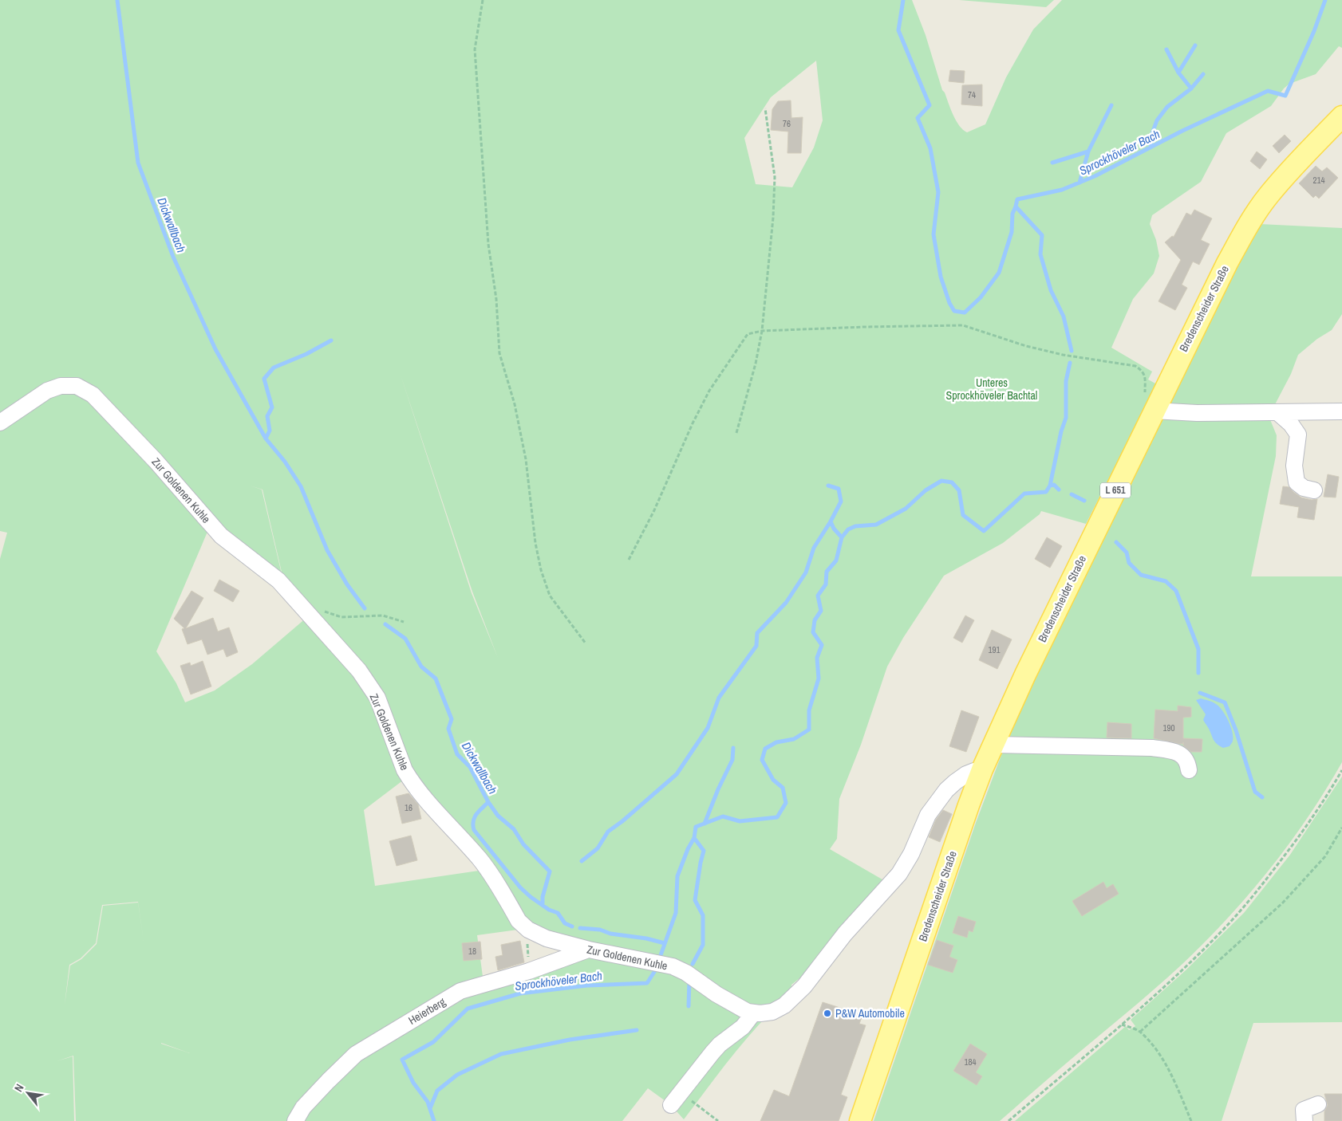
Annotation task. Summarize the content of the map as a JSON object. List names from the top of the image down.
{
  "streets": {
    "main road": ["Bredenscheider Straße", "L 651"],
    "street": ["Zur Goldenen Kuhle", "Heierberg"]
  },
  "crossings": [
    ["Zur Goldenen Kuhle", "Heierberg"]
  ],
  "water": ["Sprockhöveler Bach", "Dickwallbach"],
  "parks": ["Unteres Sprockhöveler Bachtal"],
  "places": ["P&W Automobile"],
  "house_numbers": [
    "74",
    "76",
    "214",
    "191",
    "190",
    "16",
    "18",
    "184"
  ],
  "north": "top left"
}
